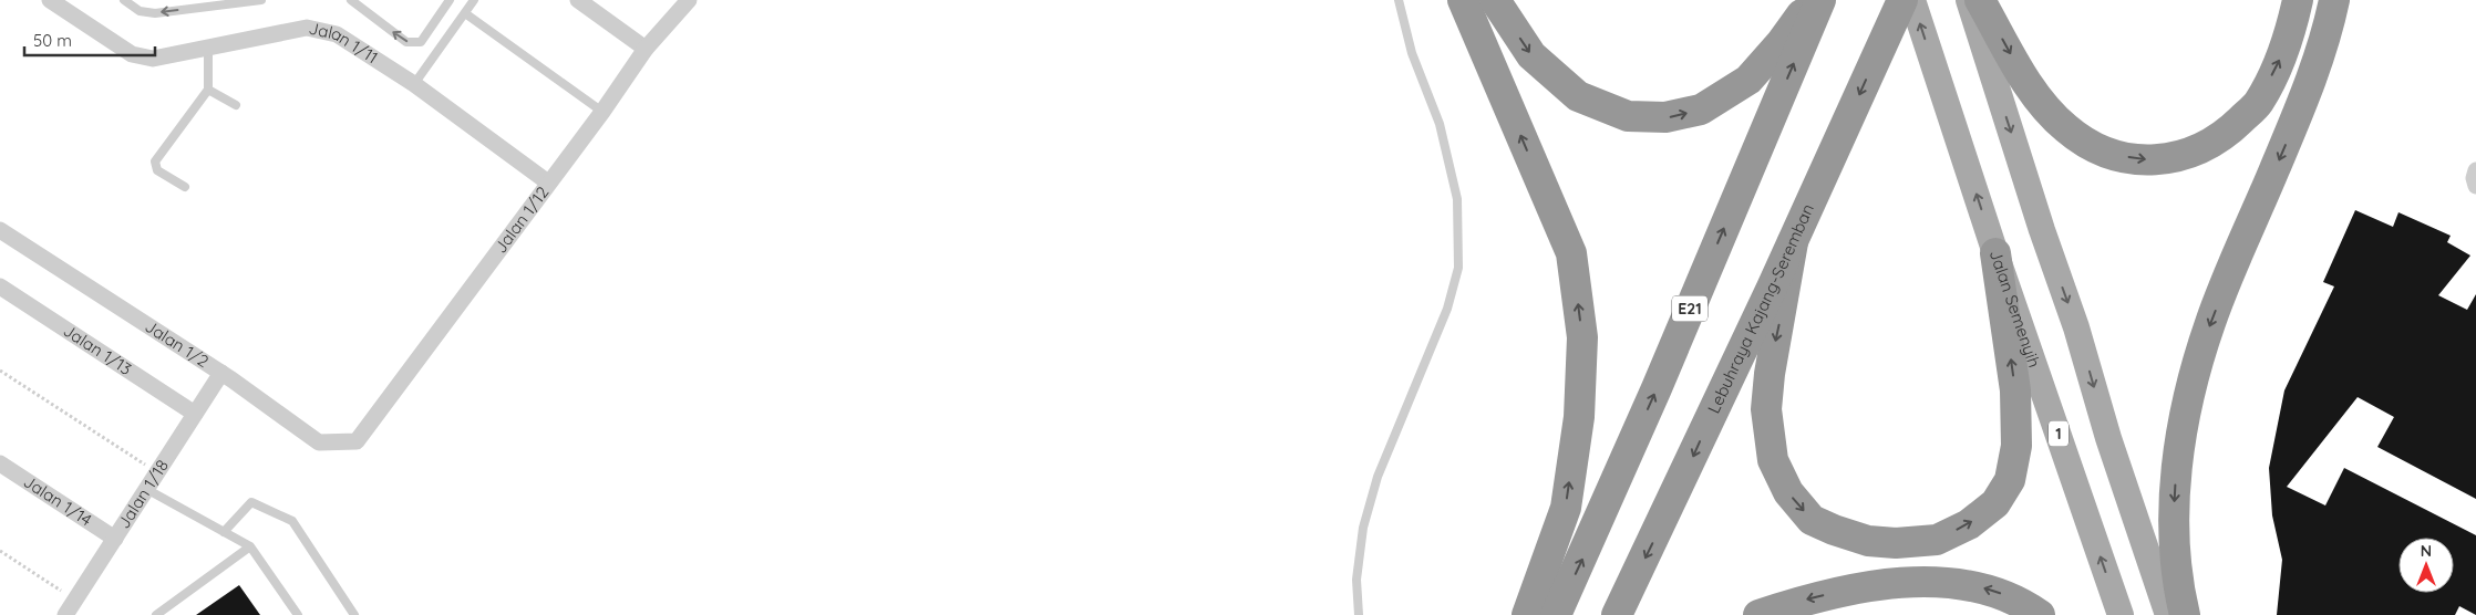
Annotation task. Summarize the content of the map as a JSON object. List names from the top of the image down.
{
  "streets": {
    "highway": ["E21", "Lebuhraya Kajang-Seremban"],
    "main road": ["Jalan Semenyih", "1"],
    "street": [
      "Jalan 1/11",
      "Jalan 1/12",
      "Jalan 1/2",
      "Jalan 1/13",
      "Jalan 1/18",
      "Jalan 1/14"
    ]
  },
  "crossings": [
    ["Jalan 1/11", "Jalan 1/12"],
    ["Jalan 1/12", "Jalan 1/2"],
    ["Jalan 1/2", "Jalan 1/18"],
    ["Jalan 1/13", "Jalan 1/18"],
    ["Jalan 1/18", "Jalan 1/14"]
  ],
  "scale_bar": "50 m",
  "north": "top"
}
